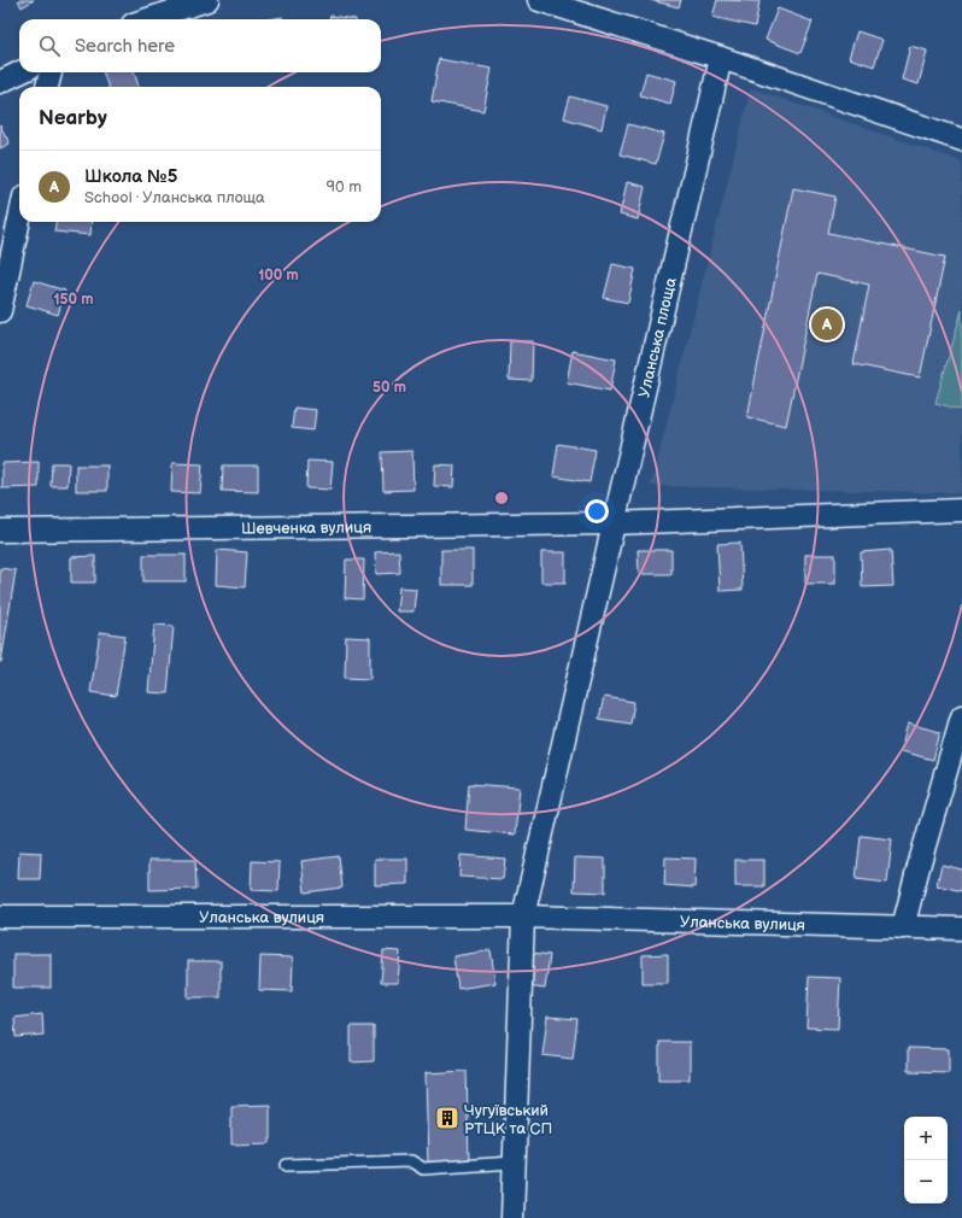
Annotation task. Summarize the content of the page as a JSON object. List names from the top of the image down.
{
  "streets": {
    "street": ["Уланська площа", "Шевченка вулиця", "Уланська вулиця"]
  },
  "crossings": [
    ["Уланська площа", "Шевченка вулиця"]
  ],
  "places": {
    "building": ["Чугуївський РТЦК та СП"]
  },
  "page": {
    "search": "Search here",
    "heading": "Nearby",
    "list": [
      {
        "mark": "A",
        "name": "Школа №5",
        "note": "School · Уланська площа",
        "value": "90 m"
      }
    ],
    "pins": "A",
    "map_buttons": ["+", "−"]
  },
  "rings": ["100 m", "150 m", "50 m"]
}
